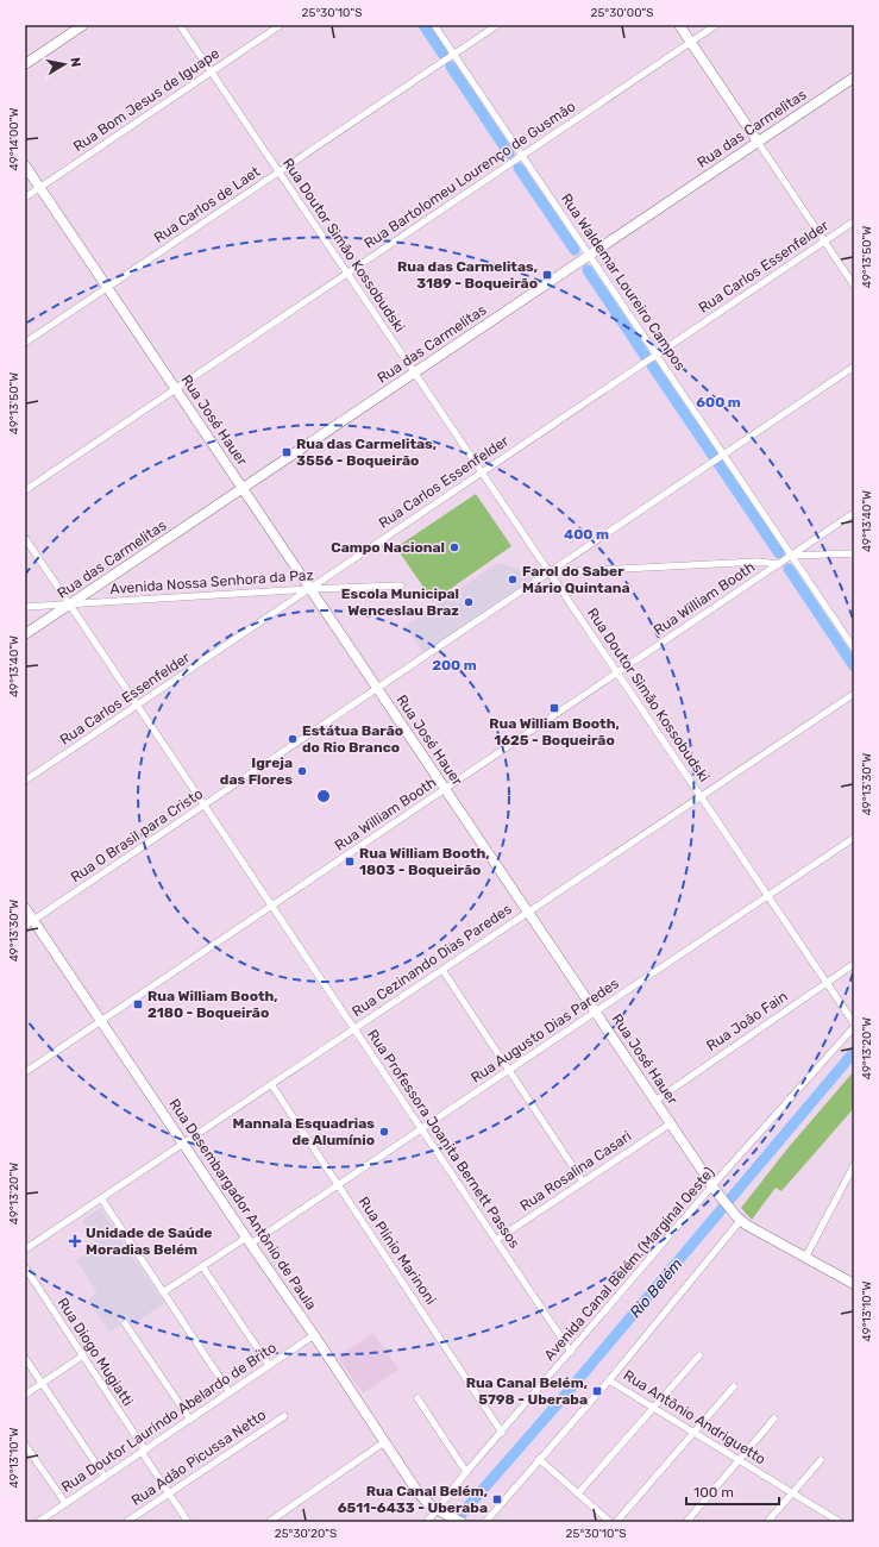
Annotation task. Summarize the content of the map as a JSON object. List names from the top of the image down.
{
  "streets": {
    "main road": ["Rua das Carmelitas", "Rua José Hauer", "Rua Desembargador Antônio de Paula"],
    "street": [
      "Rua Bom Jesus de Iguape",
      "Rua Bartolomeu Lourenço de Gusmão",
      "Rua Carlos de Laet",
      "Rua Doutor Simão Kossobudski",
      "Rua Carlos Essenfelder",
      "Rua Waldemar Loureiro Campos",
      "Avenida Nossa Senhora da Paz",
      "Rua William Booth",
      "Rua O Brasil para Cristo",
      "Rua Cezinando Dias Paredes",
      "Rua João Fain",
      "Rua Augusto Dias Paredes",
      "Rua Professora Joanita Bernett Passos",
      "Rua Rosalina Casari",
      "Rua Plínio Marinoni",
      "Avenida Canal Belém (Marginal Oeste)",
      "Rua Diogo Mugiatti",
      "Rua Doutor Laurindo Abelardo de Brito",
      "Rua Antônio Andriguetto",
      "Rua Adão Picussa Netto"
    ]
  },
  "crossings": [
    ["Rua Bom Jesus de Iguape", "Rua Doutor Simão Kossobudski"],
    ["Rua Bom Jesus de Iguape", "Rua José Hauer"],
    ["Rua das Carmelitas", "Rua Doutor Simão Kossobudski"],
    ["Rua das Carmelitas", "Rua Waldemar Loureiro Campos"],
    ["Rua das Carmelitas", "Rua José Hauer"],
    ["Rua das Carmelitas", "Avenida Nossa Senhora da Paz"],
    ["Rua das Carmelitas", "Rua Professora Joanita Bernett Passos"],
    ["Rua Bartolomeu Lourenço de Gusmão", "Rua Doutor Simão Kossobudski"],
    ["Rua Bartolomeu Lourenço de Gusmão", "Rua Waldemar Loureiro Campos"],
    ["Rua Bartolomeu Lourenço de Gusmão", "Rua José Hauer"],
    ["Rua Carlos de Laet", "Rua Doutor Simão Kossobudski"],
    ["Rua Carlos de Laet", "Rua Waldemar Loureiro Campos"],
    ["Rua Carlos de Laet", "Rua José Hauer"],
    ["Rua Doutor Simão Kossobudski", "Rua Carlos Essenfelder"],
    ["Rua Doutor Simão Kossobudski", "Rua William Booth"],
    ["Rua Doutor Simão Kossobudski", "Rua O Brasil para Cristo"],
    ["Rua Doutor Simão Kossobudski", "Rua Cezinando Dias Paredes"],
    ["Rua Doutor Simão Kossobudski", "Rua João Fain"],
    ["Rua Doutor Simão Kossobudski", "Rua Augusto Dias Paredes"],
    ["Rua Doutor Simão Kossobudski", "Avenida Canal Belém (Marginal Oeste)"],
    ["Rua Carlos Essenfelder", "Rua Waldemar Loureiro Campos"],
    ["Rua Carlos Essenfelder", "Rua José Hauer"],
    ["Rua Carlos Essenfelder", "Avenida Nossa Senhora da Paz"],
    ["Rua Carlos Essenfelder", "Rua Professora Joanita Bernett Passos"],
    ["Rua Waldemar Loureiro Campos", "Rua William Booth"],
    ["Rua Waldemar Loureiro Campos", "Rua O Brasil para Cristo"],
    ["Rua José Hauer", "Avenida Nossa Senhora da Paz"],
    ["Rua José Hauer", "Rua William Booth"],
    ["Rua José Hauer", "Rua O Brasil para Cristo"],
    ["Rua José Hauer", "Rua Cezinando Dias Paredes"],
    ["Rua José Hauer", "Rua João Fain"],
    ["Rua José Hauer", "Rua Augusto Dias Paredes"],
    ["Rua José Hauer", "Rua Rosalina Casari"],
    ["Rua José Hauer", "Avenida Canal Belém (Marginal Oeste)"],
    ["Avenida Nossa Senhora da Paz", "Rua Professora Joanita Bernett Passos"],
    ["Rua William Booth", "Rua Professora Joanita Bernett Passos"],
    ["Rua William Booth", "Rua Desembargador Antônio de Paula"],
    ["Rua O Brasil para Cristo", "Rua Professora Joanita Bernett Passos"],
    ["Rua O Brasil para Cristo", "Rua Desembargador Antônio de Paula"],
    ["Rua Cezinando Dias Paredes", "Rua Professora Joanita Bernett Passos"],
    ["Rua Cezinando Dias Paredes", "Rua Desembargador Antônio de Paula"],
    ["Rua Cezinando Dias Paredes", "Rua Plínio Marinoni"],
    ["Rua Augusto Dias Paredes", "Rua Professora Joanita Bernett Passos"],
    ["Rua Augusto Dias Paredes", "Rua Desembargador Antônio de Paula"],
    ["Rua Augusto Dias Paredes", "Rua Plínio Marinoni"],
    ["Rua Professora Joanita Bernett Passos", "Rua Rosalina Casari"],
    ["Rua Professora Joanita Bernett Passos", "Avenida Canal Belém (Marginal Oeste)"],
    ["Rua Desembargador Antônio de Paula", "Avenida Canal Belém (Marginal Oeste)"],
    ["Rua Desembargador Antônio de Paula", "Rua Doutor Laurindo Abelardo de Brito"],
    ["Rua Plínio Marinoni", "Avenida Canal Belém (Marginal Oeste)"],
    ["Rua Diogo Mugiatti", "Rua Doutor Laurindo Abelardo de Brito"],
    ["Rua Diogo Mugiatti", "Rua Adão Picussa Netto"]
  ],
  "water": ["Rio Belém"],
  "places": {
    "transit": [
      "Rua das Carmelitas, 3189 - Boqueirão",
      "Rua das Carmelitas, 3556 - Boqueirão",
      "Rua William Booth, 1625 - Boqueirão",
      "Rua William Booth, 1803 - Boqueirão",
      "Rua William Booth, 2180 - Boqueirão",
      "Rua Canal Belém, 5798 - Uberaba",
      "Rua Canal Belém, 6511-6433 - Uberaba"
    ],
    "other": [
      "Campo Nacional",
      "Farol do Saber Mário Quintana",
      "Escola Municipal Wenceslau Braz",
      "Estátua Barão do Rio Branco",
      "Igreja das Flores",
      "Mannala Esquadrias de Alumínio"
    ],
    "health": ["Unidade de Saúde Moradias Belém"]
  },
  "scale_bar": "100 m",
  "north": "right",
  "coordinates": [
    "25°30'10\"S",
    "25°30'00\"S",
    "49°14'00\"W",
    "49°13'50\"W",
    "49°13'40\"W",
    "49°13'30\"W",
    "49°13'20\"W",
    "49°13'10\"W",
    "25°30'20\"S"
  ],
  "rings": ["600 m", "400 m", "200 m"]
}
